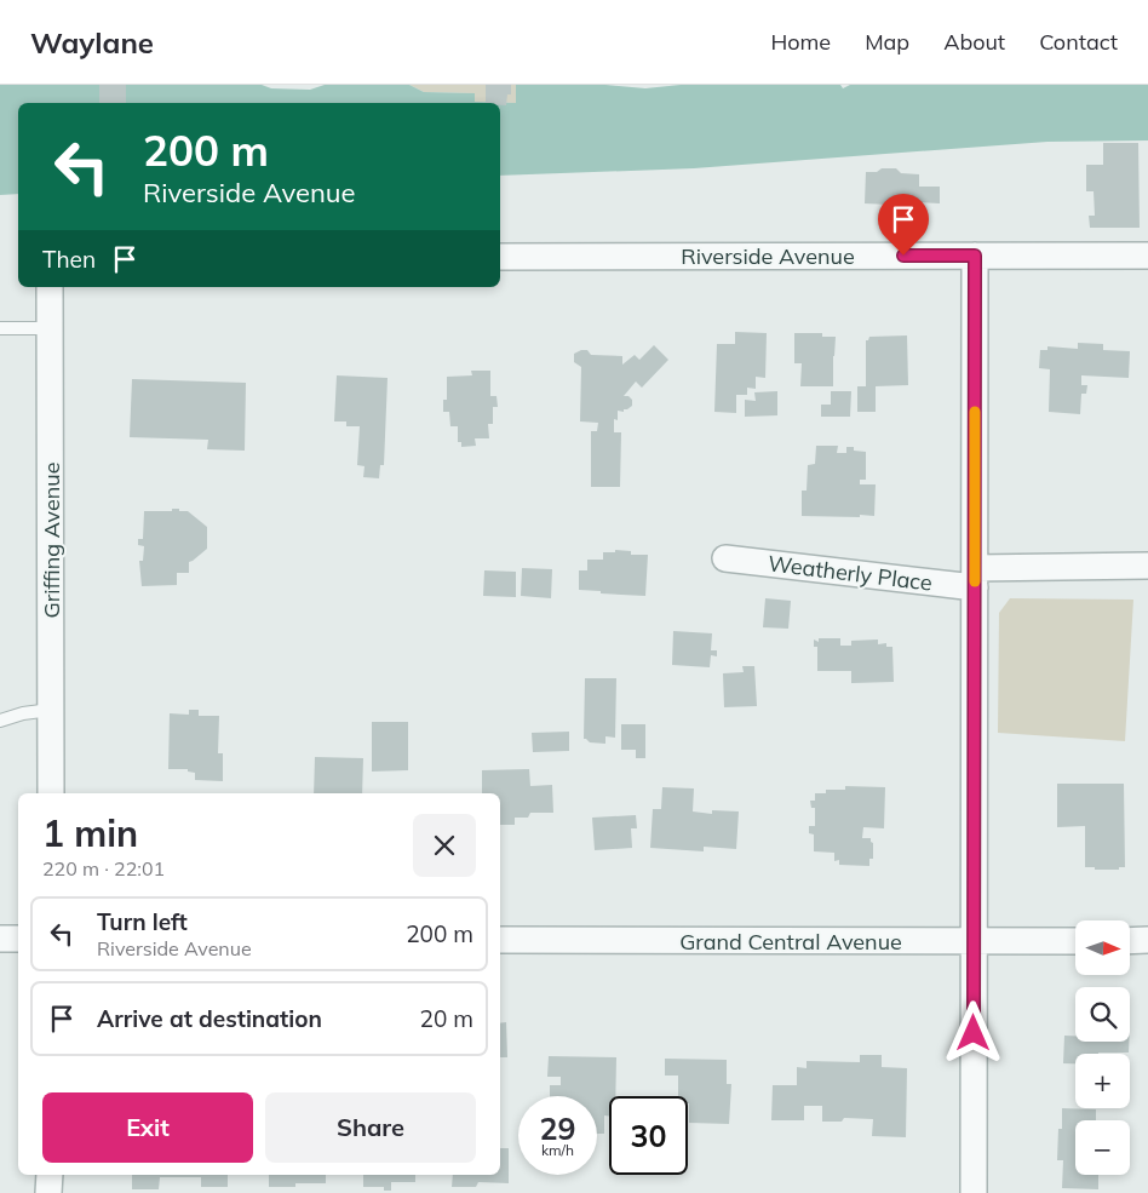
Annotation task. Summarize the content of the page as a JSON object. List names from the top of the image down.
{
  "streets": {
    "street": [
      "Riverside Avenue",
      "Griffing Avenue",
      "Weatherly Place",
      "Grand Central Avenue"
    ]
  },
  "north": "right",
  "page": {
    "header": "Waylane",
    "nav": [
      "Home",
      "Map",
      "About",
      "Contact"
    ],
    "turn": ["200 m", "Riverside Avenue"],
    "then": "Then",
    "heading": ["1 min", "220 m · 22:01"],
    "list": [
      {
        "name": "Turn left",
        "note": "Riverside Avenue",
        "value": "200 m"
      },
      {
        "name": "Arrive at destination",
        "value": "20 m"
      }
    ],
    "map_buttons": ["+", "−"],
    "buttons": ["Exit", "Share"],
    "speed": "29 km/h",
    "limit": "30"
  }
}
